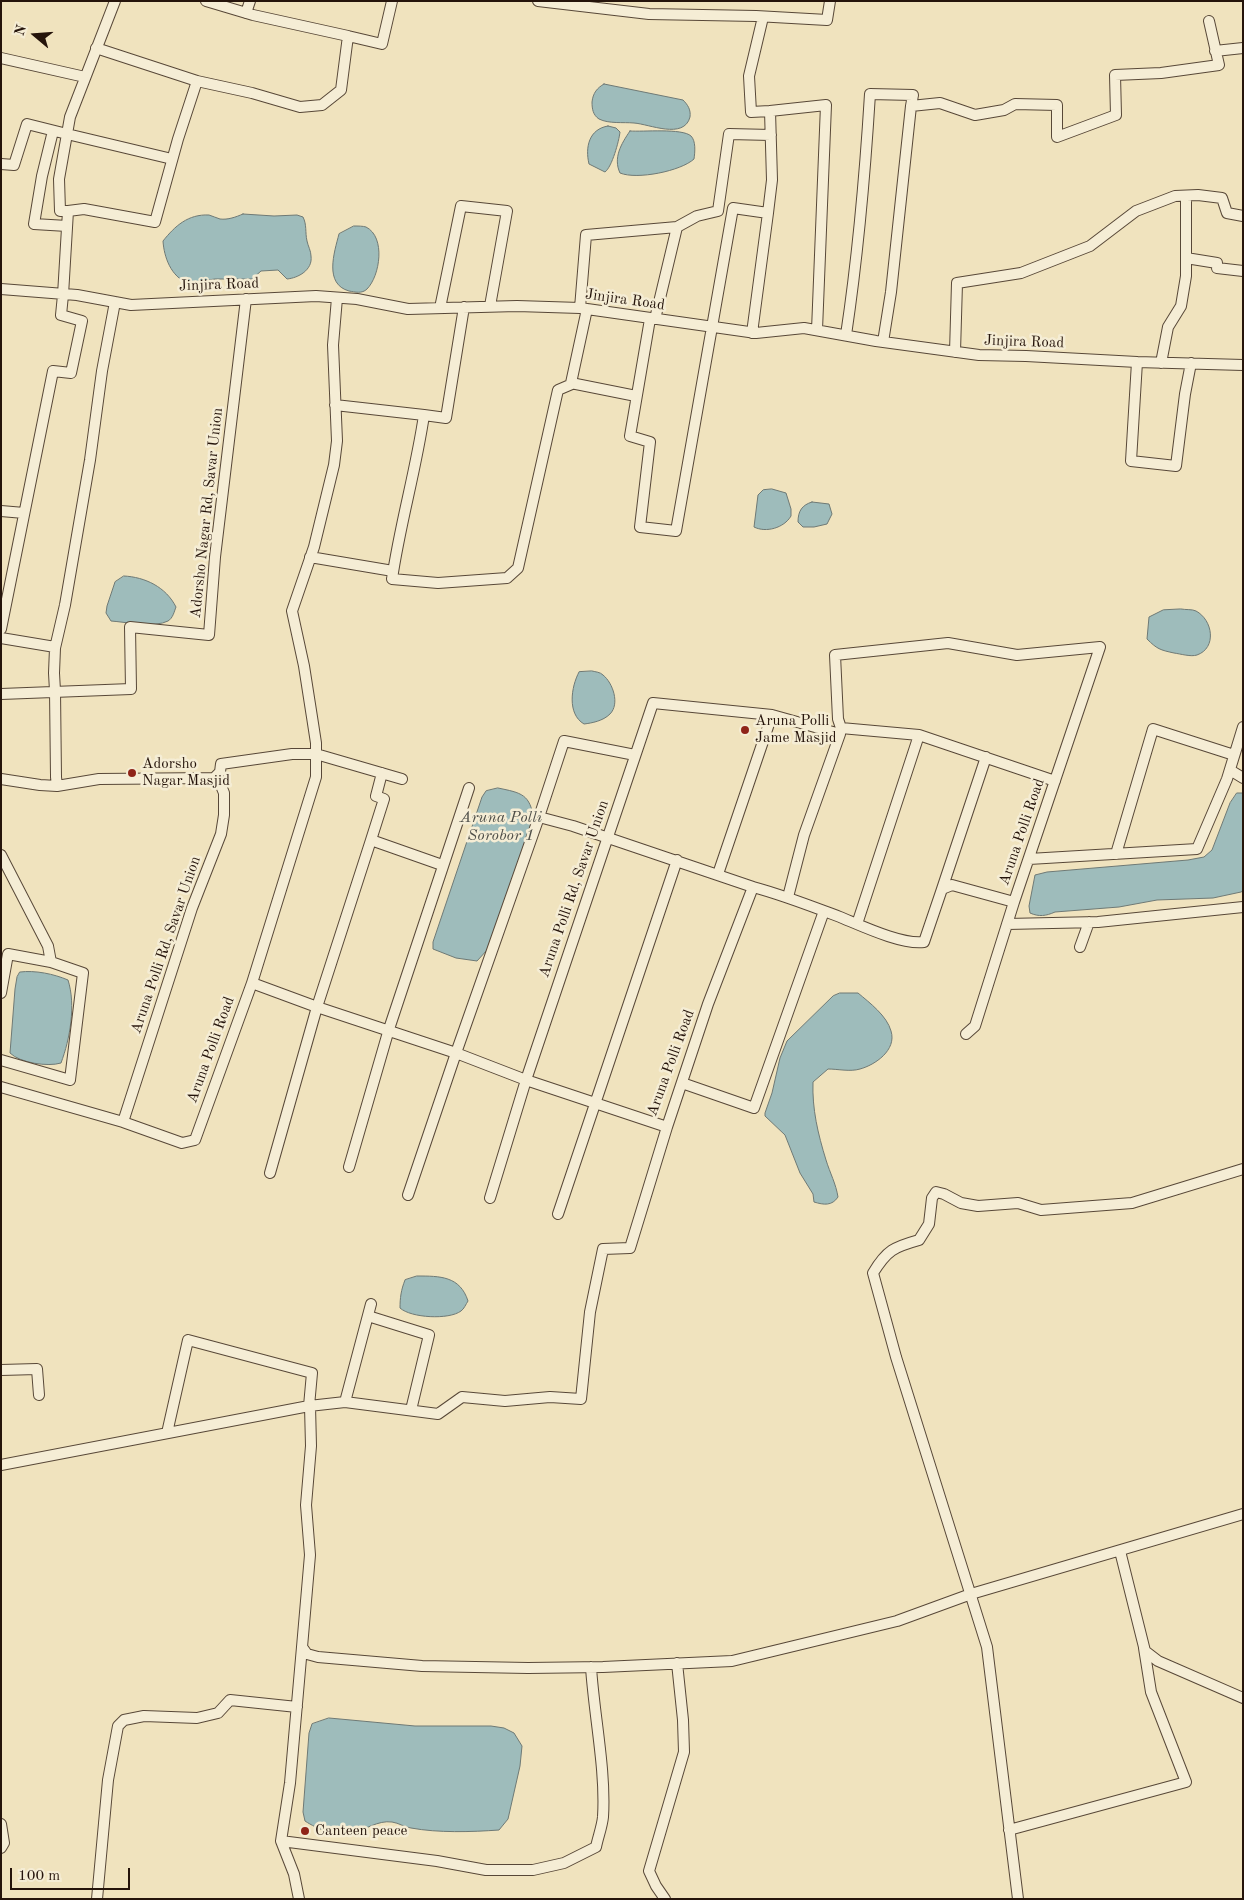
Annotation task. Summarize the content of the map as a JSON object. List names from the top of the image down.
{
  "streets": {
    "street": [
      "Jinjira Road",
      "Adorsho Nagar Rd, Savar Union",
      "Aruna Polli Road",
      "Aruna Polli Rd, Savar Union"
    ]
  },
  "crossings": [
    ["Jinjira Road", "Adorsho Nagar Rd, Savar Union"],
    ["Aruna Polli Road", "Aruna Polli Rd, Savar Union"]
  ],
  "water": ["Aruna Polli Sorobor 1"],
  "places": ["Aruna Polli Jame Masjid", "Adorsho Nagar Masjid", "Canteen peace"],
  "scale_bar": "100 m",
  "north": "left"
}
